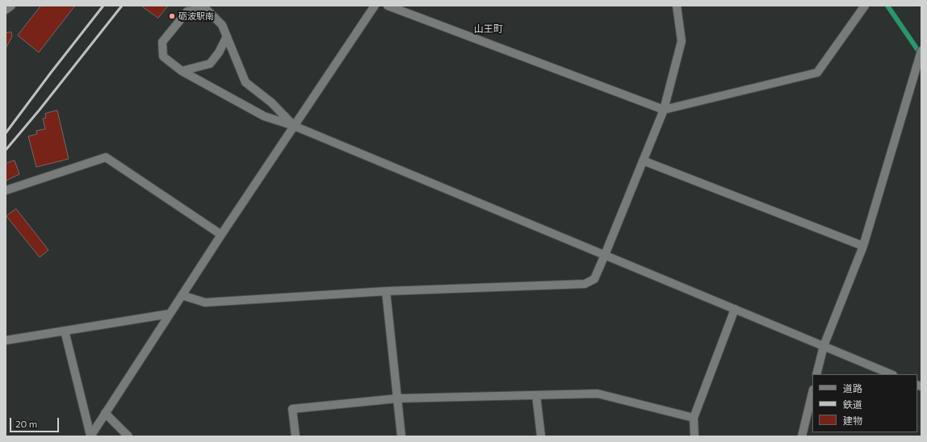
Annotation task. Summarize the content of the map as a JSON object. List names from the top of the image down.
{
  "districts": ["山王町"],
  "places": ["砺波駅南"],
  "legend": ["道路", "鉄道", "建物"],
  "scale_bar": "20 m"
}
